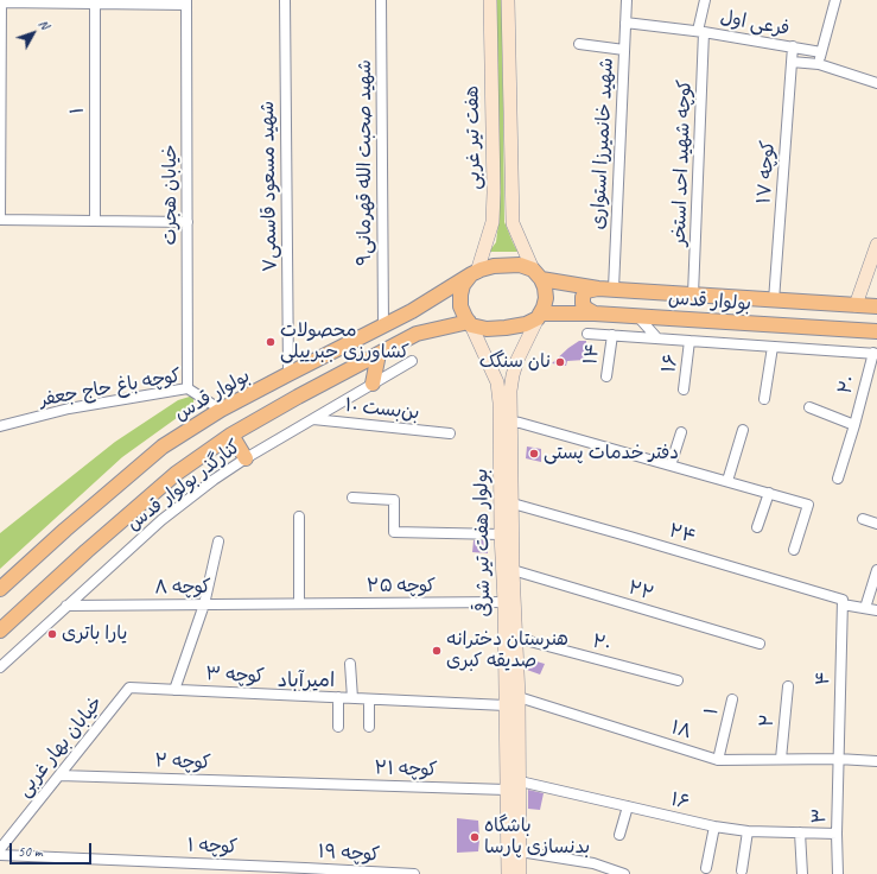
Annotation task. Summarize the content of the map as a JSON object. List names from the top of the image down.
{
  "streets": {
    "main road": ["هفت تیر غربی", "بولوار قدس", "بولوار هفت تیر شرقی"],
    "street": [
      "فرعی اول",
      "۱",
      "شهید خانمیرزا استواری",
      "شهید صحبت الله قهرمانی۹",
      "کوچه شهید احد استخر",
      "کوچه ۱۷",
      "شهید مسعود قاسمی۷",
      "خیابان هجرت",
      "۱۴",
      "۱۶",
      "۲۰",
      "کوچه باغ حاج جعفر",
      "بن‌بست ۱۰",
      "کنارگذر بولوار قدس",
      "۲۴",
      "کوچه ۲۵",
      "کوچه ۸",
      "۲۲",
      "کوچه ۳",
      "۴",
      "۲",
      "۱۸",
      "خیابان بهار غربی",
      "کوچه ۲",
      "کوچه ۲۱",
      "۳",
      "کوچه ۱",
      "کوچه ۱۹"
    ]
  },
  "crossings": [
    ["فرعی اول", "شهید خانمیرزا استواری"],
    ["فرعی اول", "کوچه شهید احد استخر"],
    ["فرعی اول", "کوچه ۱۷"],
    ["۱", "۱۸"],
    ["هفت تیر غربی", "بولوار قدس"],
    ["هفت تیر غربی", "بولوار هفت تیر شرقی"],
    ["شهید خانمیرزا استواری", "بولوار قدس"],
    ["شهید صحبت الله قهرمانی۹", "بولوار قدس"],
    ["کوچه شهید احد استخر", "بولوار قدس"],
    ["کوچه ۱۷", "بولوار قدس"],
    ["شهید مسعود قاسمی۷", "بولوار قدس"],
    ["خیابان هجرت", "کوچه باغ حاج جعفر"],
    ["بولوار قدس", "کوچه باغ حاج جعفر"],
    ["بولوار قدس", "بولوار هفت تیر شرقی"],
    ["۱۶", "بولوار هفت تیر شرقی"],
    ["۱۶", "۳"],
    ["۲۰", "بولوار هفت تیر شرقی"],
    ["بن‌بست ۱۰", "کنارگذر بولوار قدس"],
    ["کنارگذر بولوار قدس", "کوچه ۸"],
    ["۲۴", "بولوار هفت تیر شرقی"],
    ["۲۴", "۴"],
    ["بولوار هفت تیر شرقی", "کوچه ۲۵"],
    ["بولوار هفت تیر شرقی", "۲۲"],
    ["بولوار هفت تیر شرقی", "کوچه ۳"],
    ["بولوار هفت تیر شرقی", "۱۸"],
    ["بولوار هفت تیر شرقی", "کوچه ۲۱"],
    ["کوچه ۲۵", "کوچه ۸"],
    ["کوچه ۳", "خیابان بهار غربی"],
    ["۴", "۱۸"],
    ["۴", "۳"],
    ["۲", "۱۸"],
    ["۱۸", "۳"],
    ["خیابان بهار غربی", "کوچه ۲"],
    ["کوچه ۲", "کوچه ۲۱"],
    ["کوچه ۱", "کوچه ۱۹"]
  ],
  "districts": ["امیرآباد"],
  "places": [
    "محصولات کشاورزی جبرییلی",
    "نان سنگک",
    "دفتر خدمات پستی",
    "یارا باتری",
    "هنرستان دخترانه صدیقه کبری",
    "باشگاه بدنسازی پارسا"
  ],
  "scale_bar": "50 m",
  "north": "top right"
}
